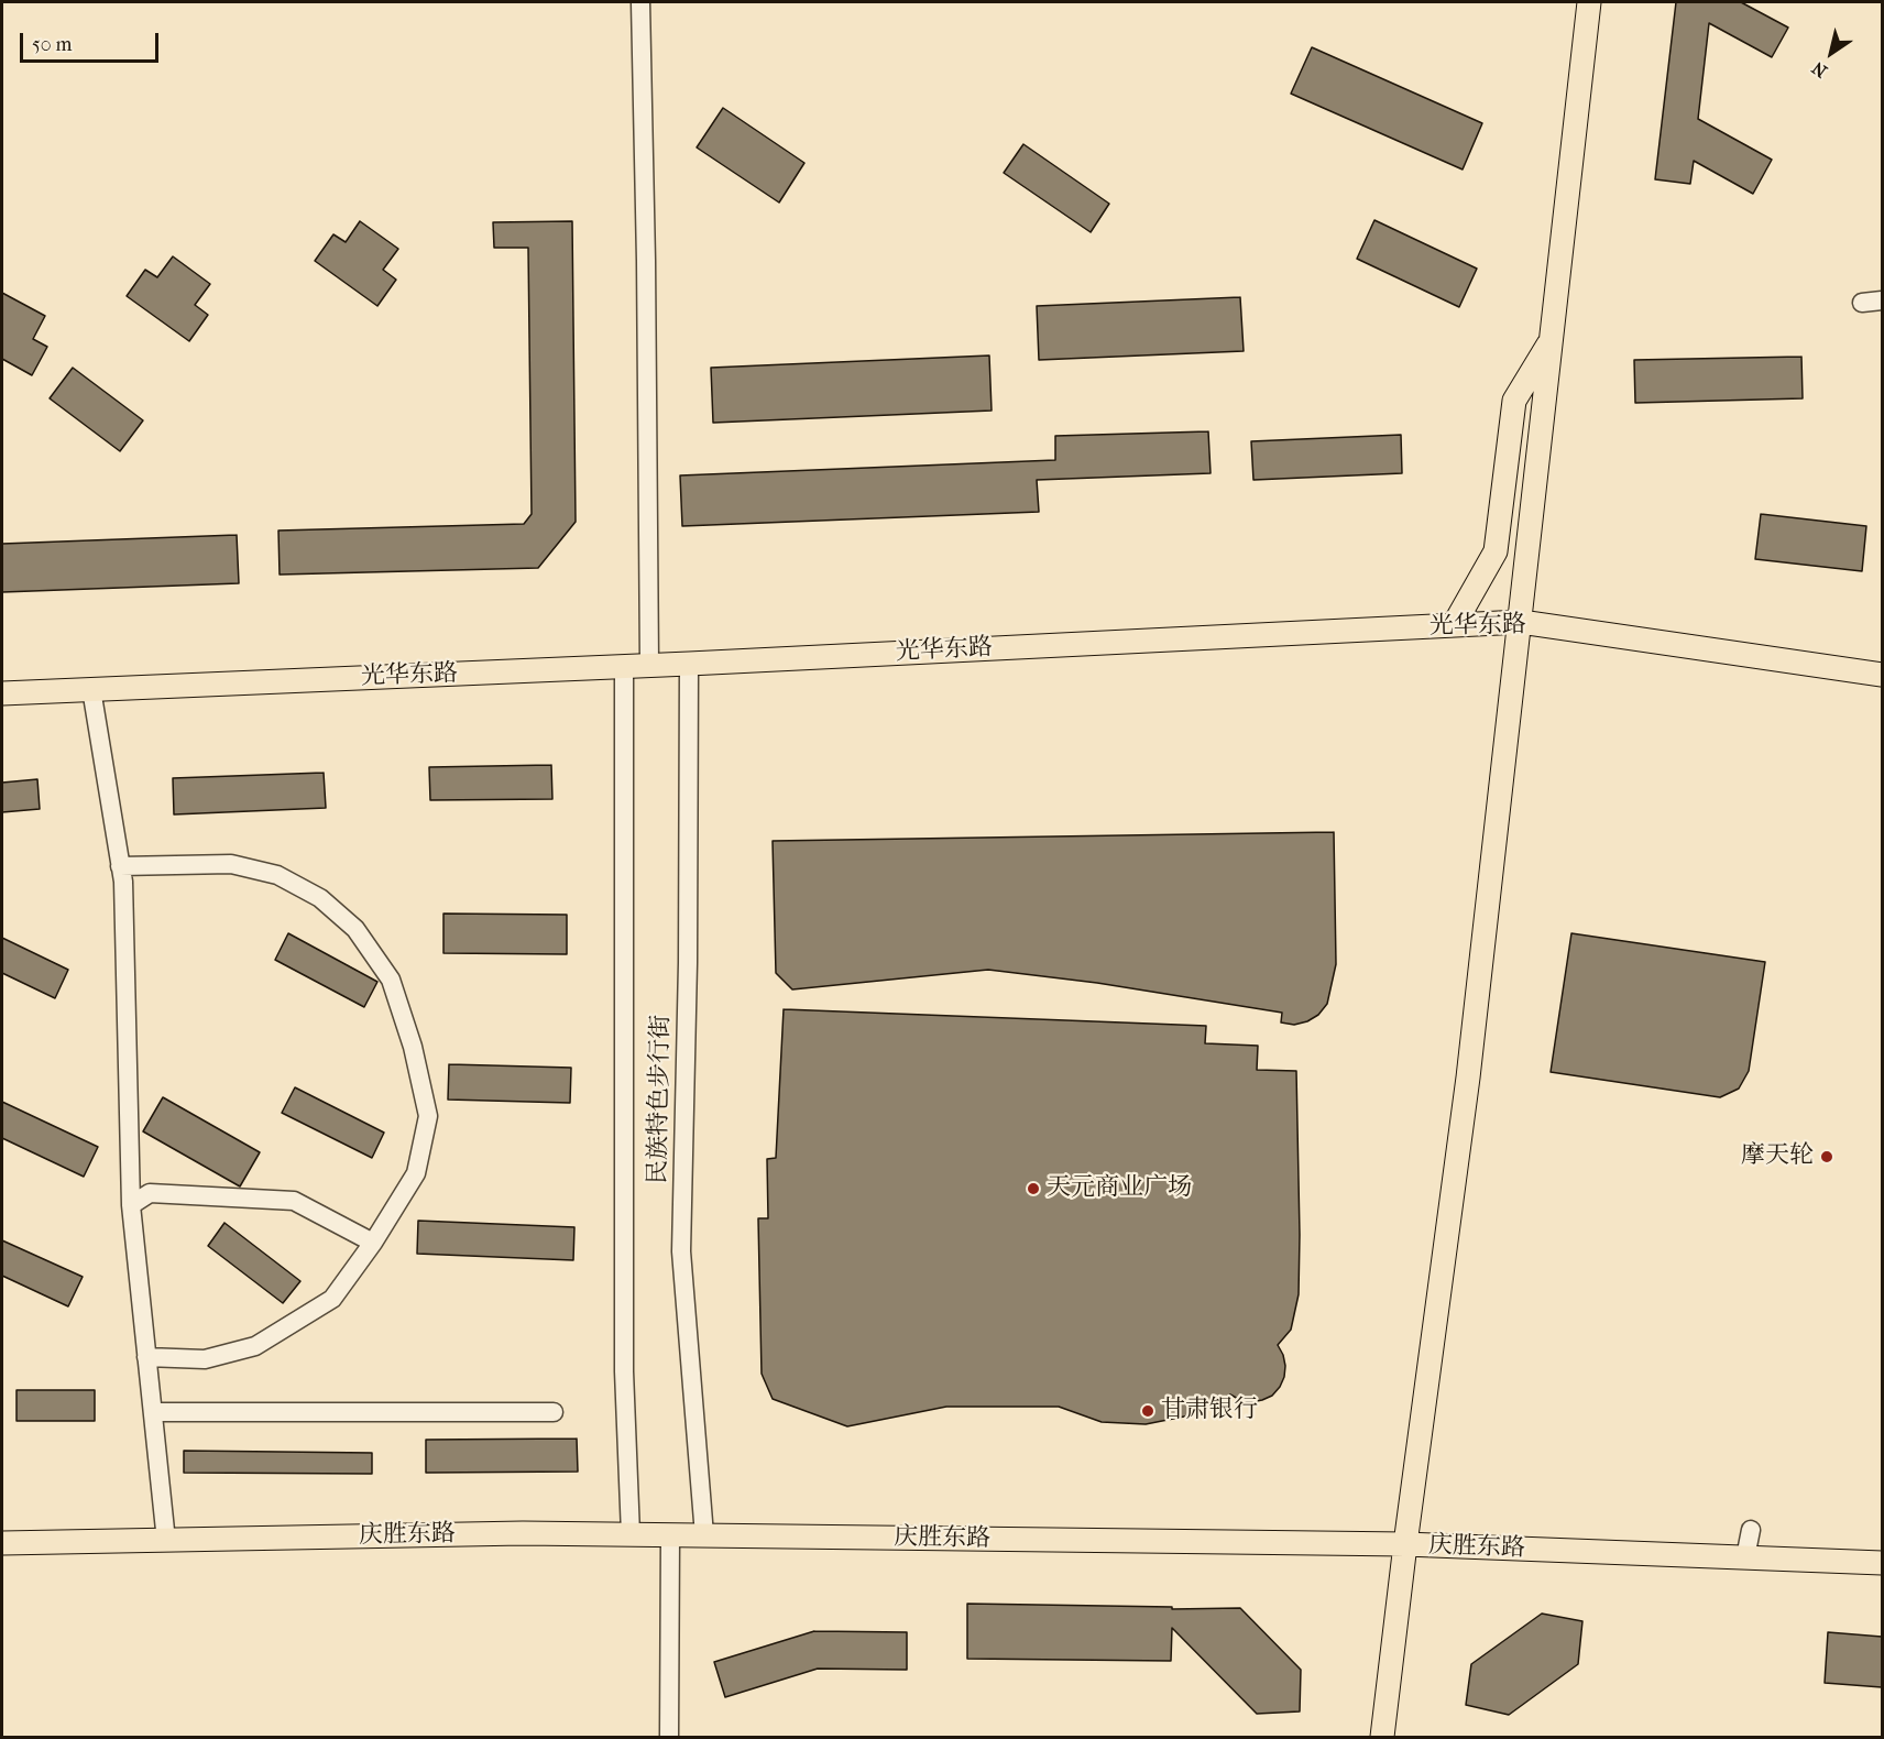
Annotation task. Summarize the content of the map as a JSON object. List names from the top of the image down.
{
  "streets": {
    "main road": ["光华东路", "庆胜东路"],
    "street": ["民族特色步行街"]
  },
  "crossings": [
    ["光华东路", "民族特色步行街"],
    ["民族特色步行街", "庆胜东路"]
  ],
  "places": ["摩天轮", "天元商业广场", "甘肃银行"],
  "scale_bar": "50 m",
  "north": "bottom left"
}
